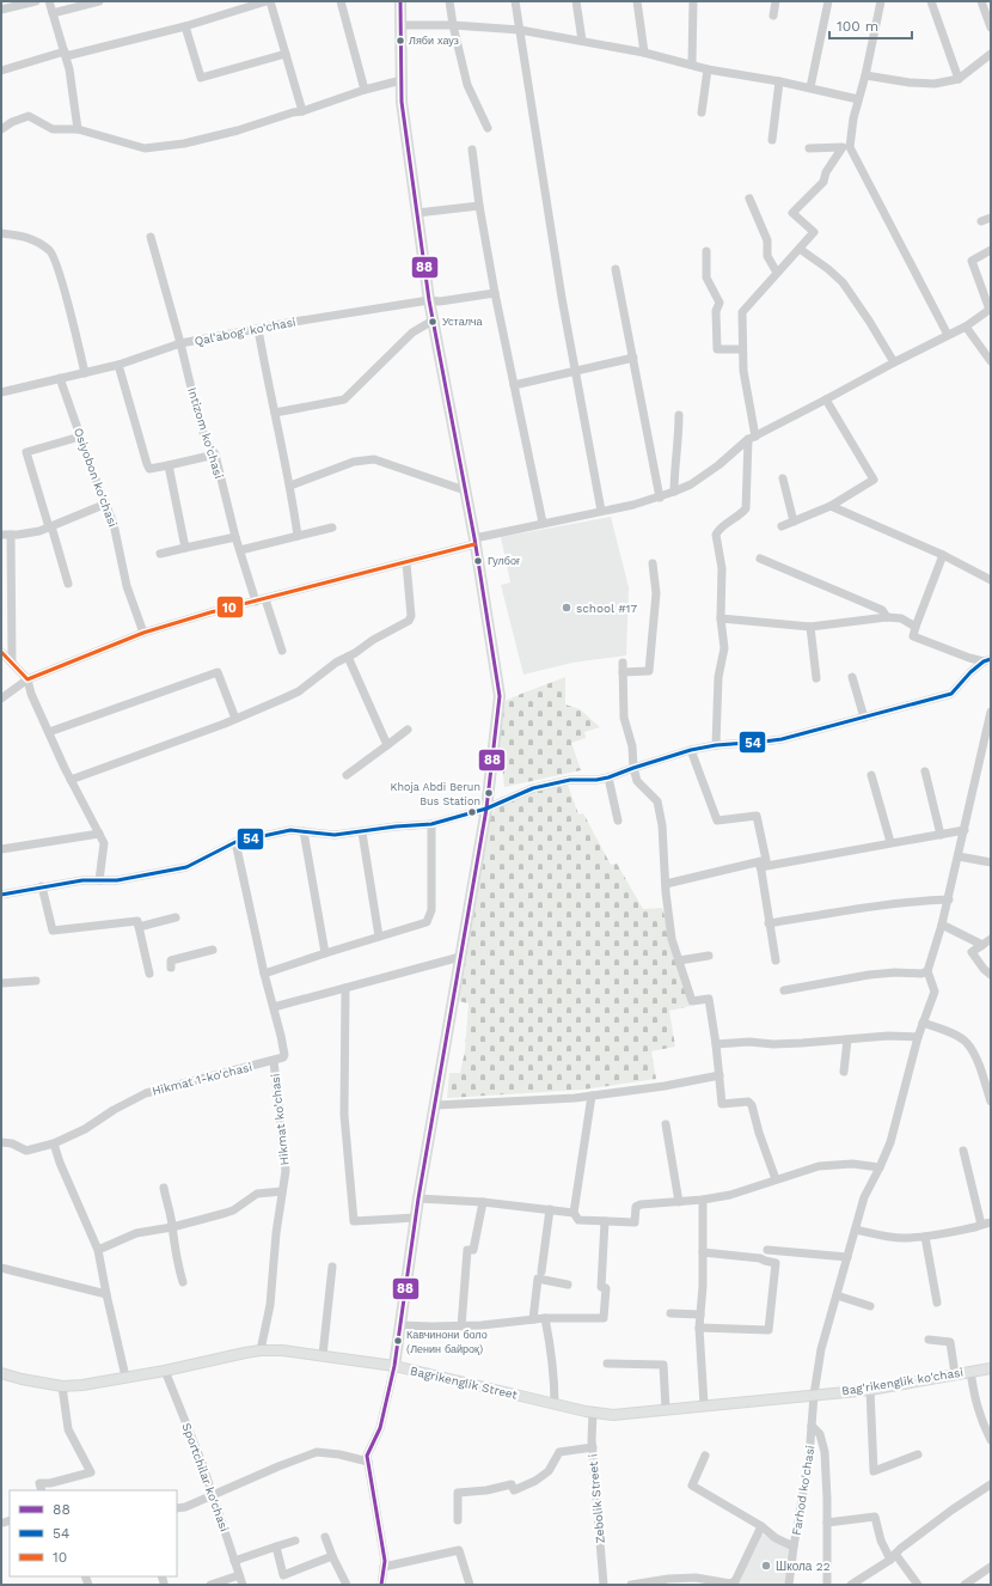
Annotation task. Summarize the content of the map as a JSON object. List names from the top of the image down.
{
  "streets": {
    "main road": ["Bag'rikenglik ko'chasi", "Bagrikenglik Street"],
    "street": [
      "Qal'abog' ko'chasi",
      "Intizom ko'chasi",
      "Osiyobon ko'chasi",
      "Hikmat 1-ko'chasi",
      "Hikmat ko'chasi",
      "Sportchilar ko‘chasi",
      "Farhod ko'chasi",
      "Zebolik Street i"
    ]
  },
  "crossings": [
    ["Qal'abog' ko'chasi", "Intizom ko'chasi"],
    ["Qal'abog' ko'chasi", "Osiyobon ko'chasi"],
    ["Hikmat 1-ko'chasi", "Hikmat ko'chasi"],
    ["Hikmat ko'chasi", "Bagrikenglik Street"],
    ["Bag'rikenglik ko'chasi", "Bagrikenglik Street"],
    ["Bag'rikenglik ko'chasi", "Farhod ko'chasi"],
    ["Bagrikenglik Street", "Sportchilar ko‘chasi"],
    ["Bagrikenglik Street", "Farhod ko'chasi"],
    ["Bagrikenglik Street", "Zebolik Street i"]
  ],
  "places": [
    "Ляби хауз",
    "Усталча",
    "Гулбоғ",
    "school #17",
    "Khoja Abdi Berun Bus Station",
    "Кавчинони боло (Ленин байроқ)",
    "Школа 22"
  ],
  "lines": ["transit line 88", "transit line 10", "transit line 54"],
  "legend": ["88", "54", "10"],
  "scale_bar": "100 m"
}
